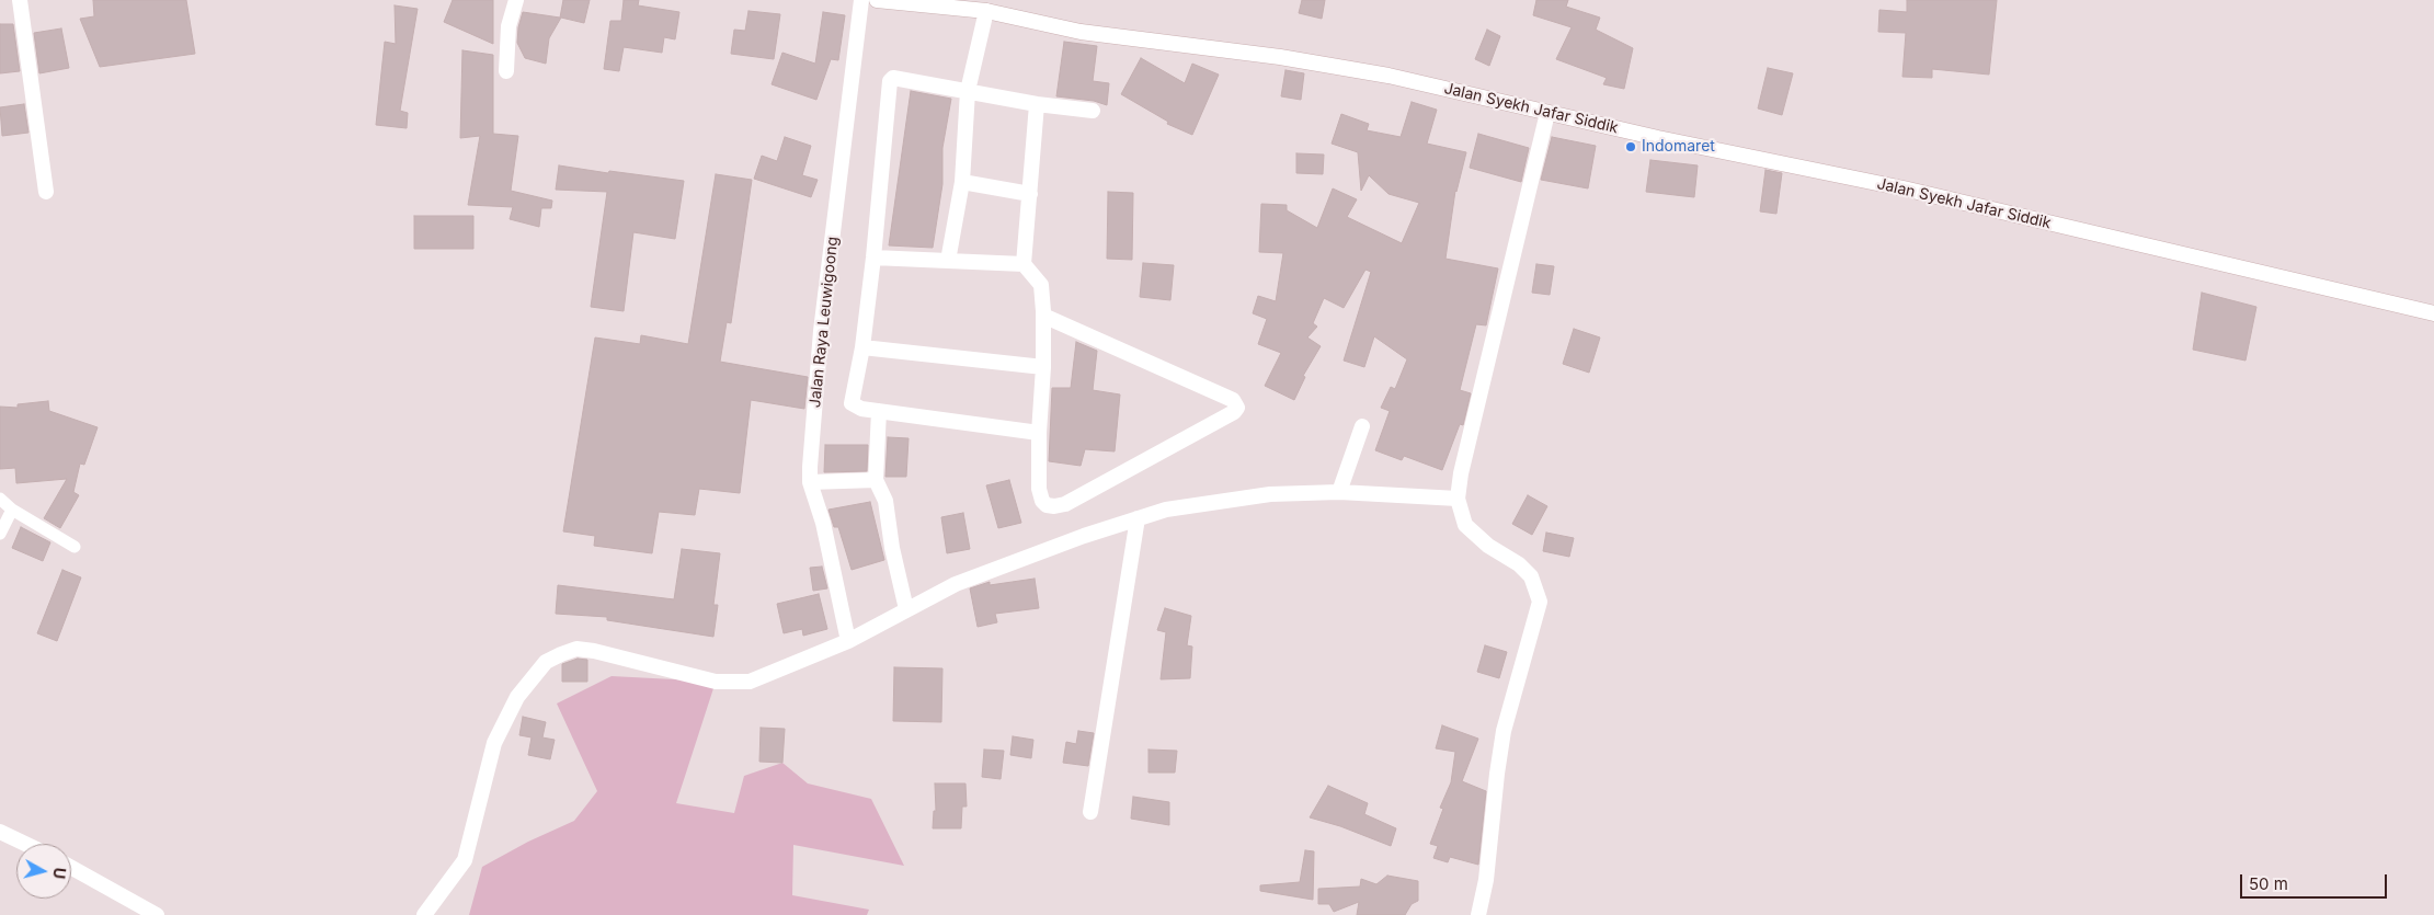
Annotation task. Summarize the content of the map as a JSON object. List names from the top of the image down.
{
  "streets": {
    "street": ["Jalan Syekh Jafar Siddik", "Jalan Raya Leuwigoong"]
  },
  "places": ["Indomaret"],
  "scale_bar": "50 m",
  "north": "right"
}
